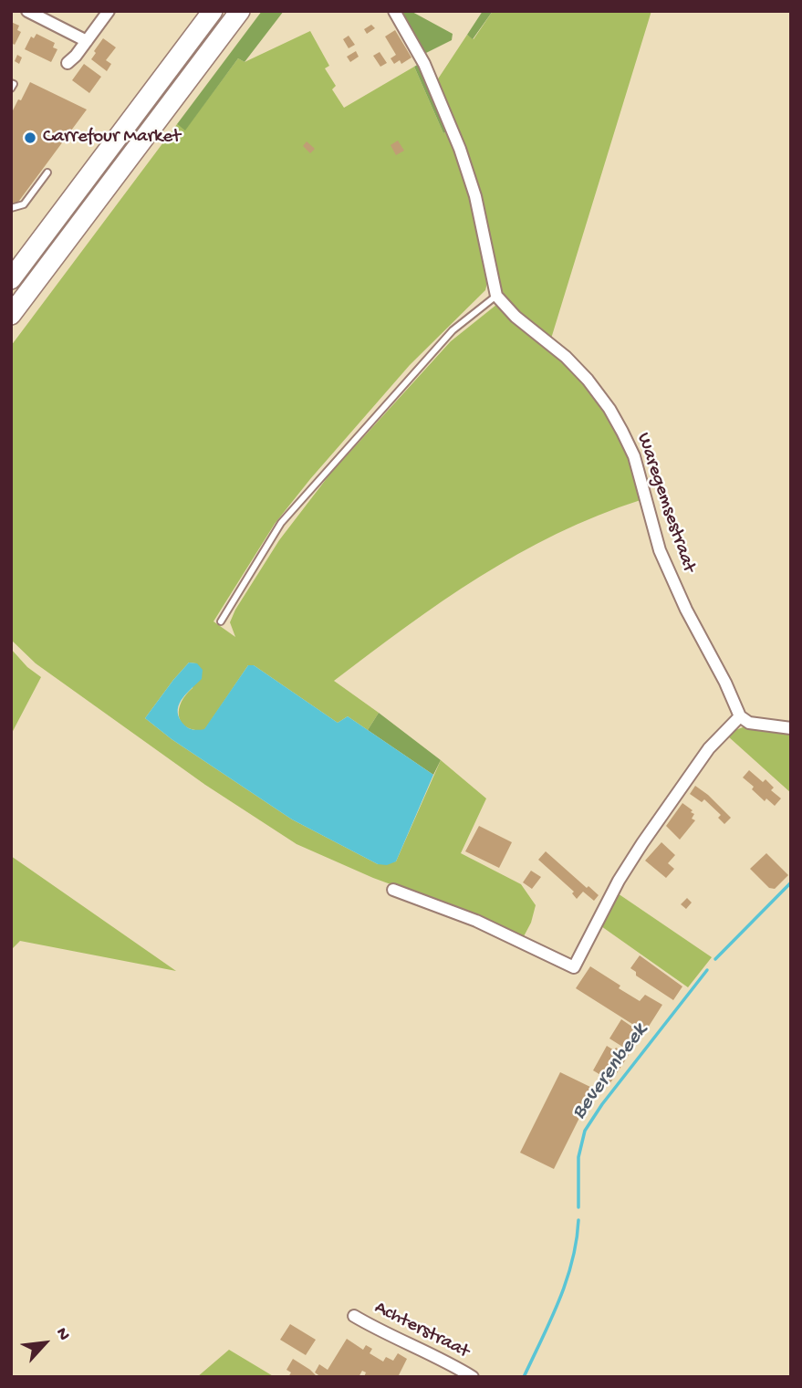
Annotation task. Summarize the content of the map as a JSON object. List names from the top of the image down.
{
  "streets": {
    "street": ["Waregemsestraat", "Achterstraat"]
  },
  "water": ["Beverenbeek"],
  "places": ["Carrefour Market"],
  "north": "top right"
}
